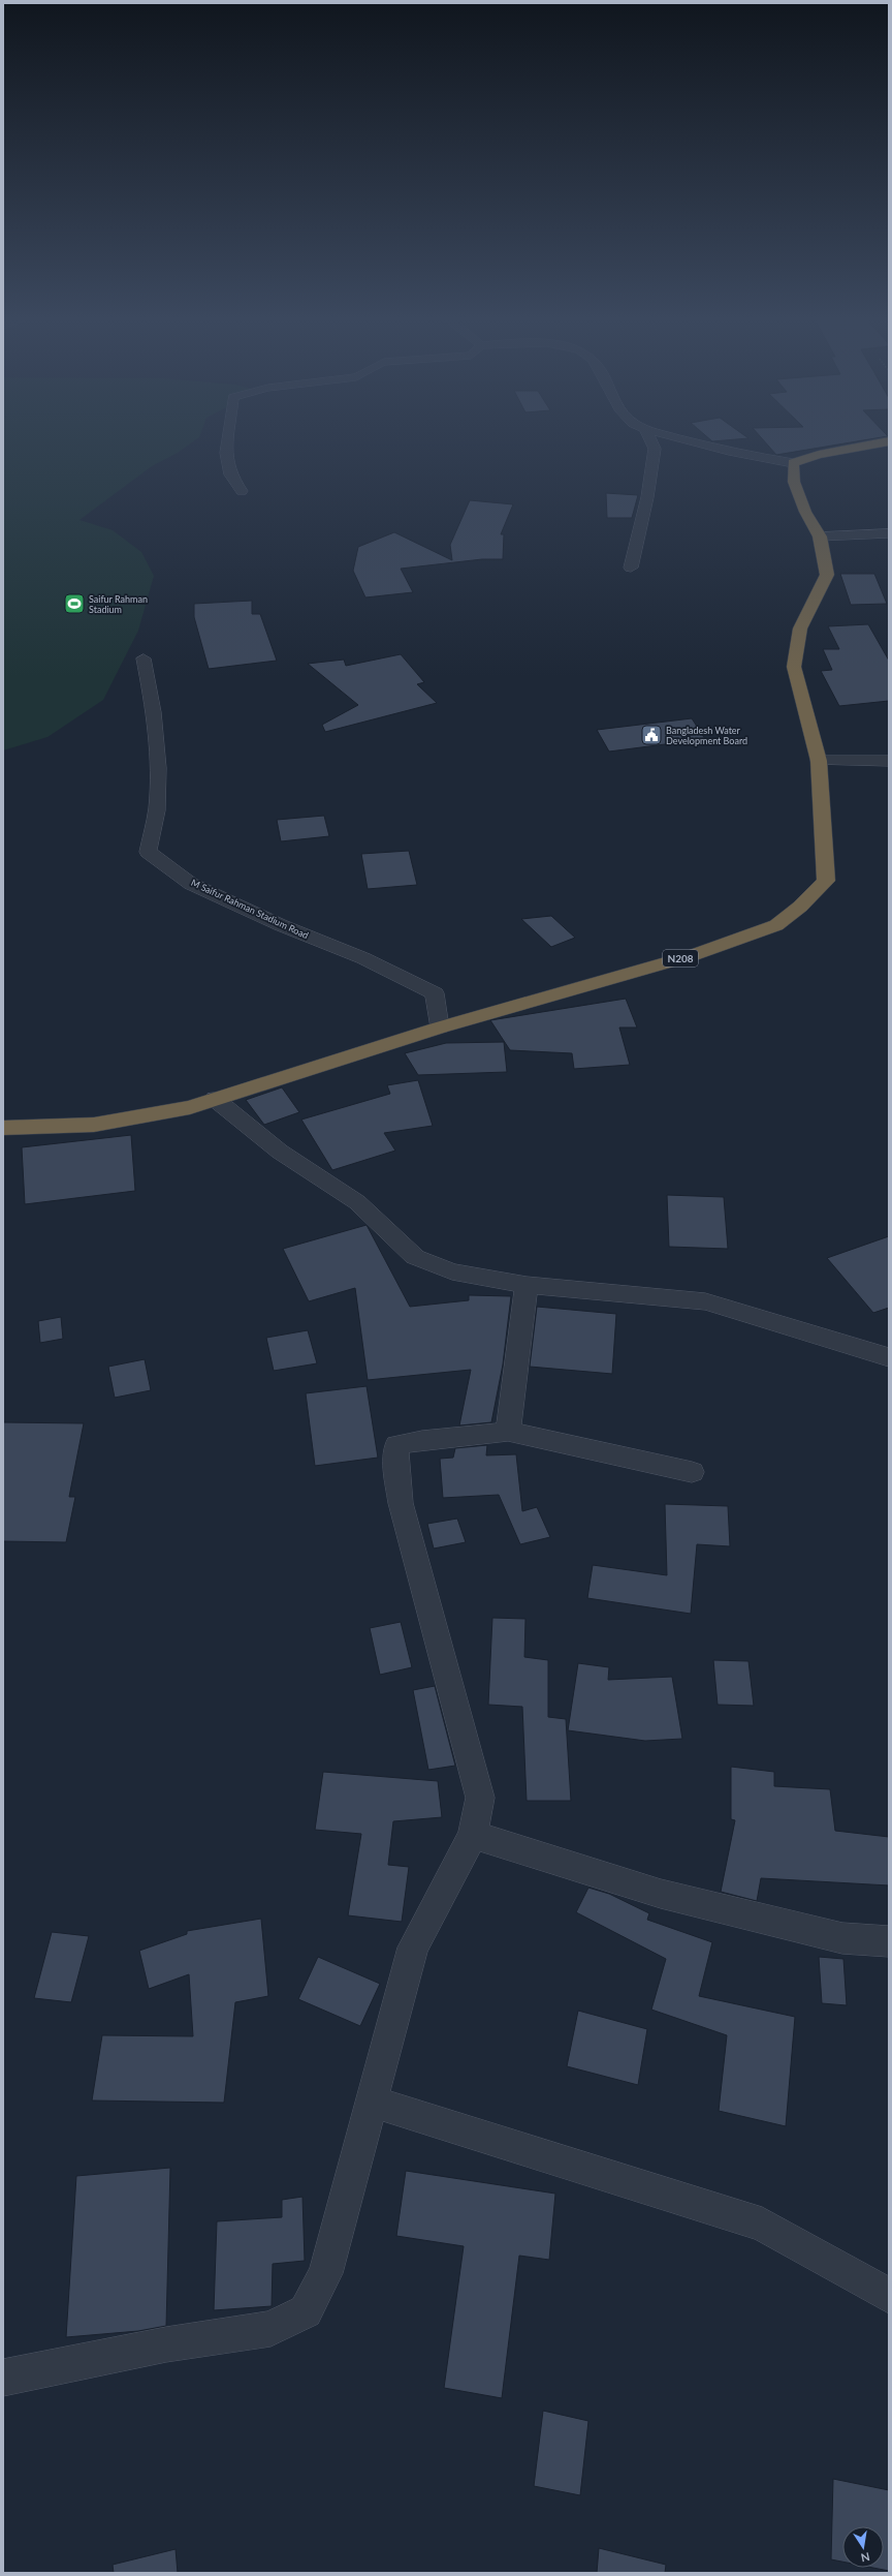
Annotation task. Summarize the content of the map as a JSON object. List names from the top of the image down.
{
  "streets": {
    "highway": ["N208"],
    "street": ["M Saifur Rahman Stadium Road"]
  },
  "crossings": [
    ["M Saifur Rahman Stadium Road", "N208"]
  ],
  "places": {
    "sports": ["Saifur Rahman Stadium"],
    "public building": ["Bangladesh Water Development Board"]
  },
  "north": "bottom"
}
